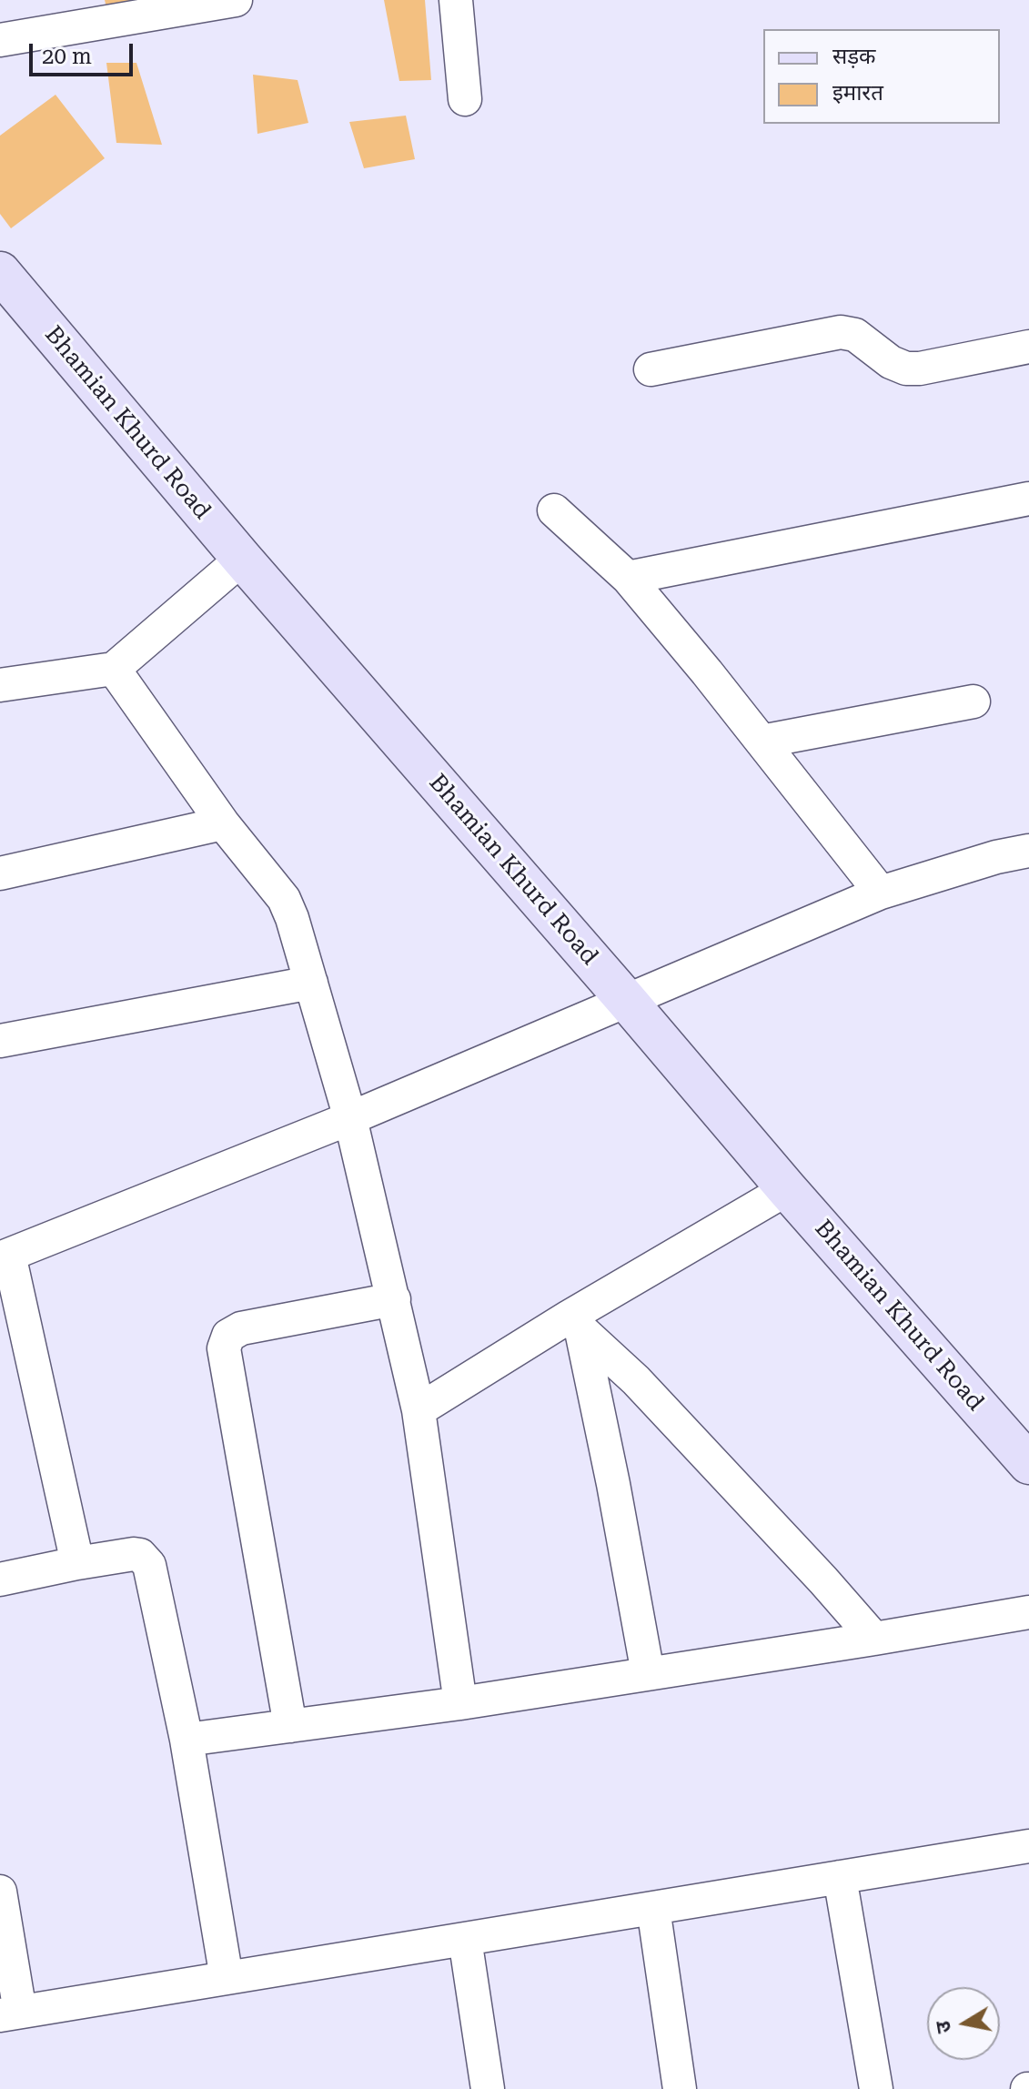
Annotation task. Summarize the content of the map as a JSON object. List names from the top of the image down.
{
  "streets": {
    "street": ["Bhamian Khurd Road"]
  },
  "legend": ["सड़क", "इमारत"],
  "scale_bar": "20 m",
  "north": "left"
}
